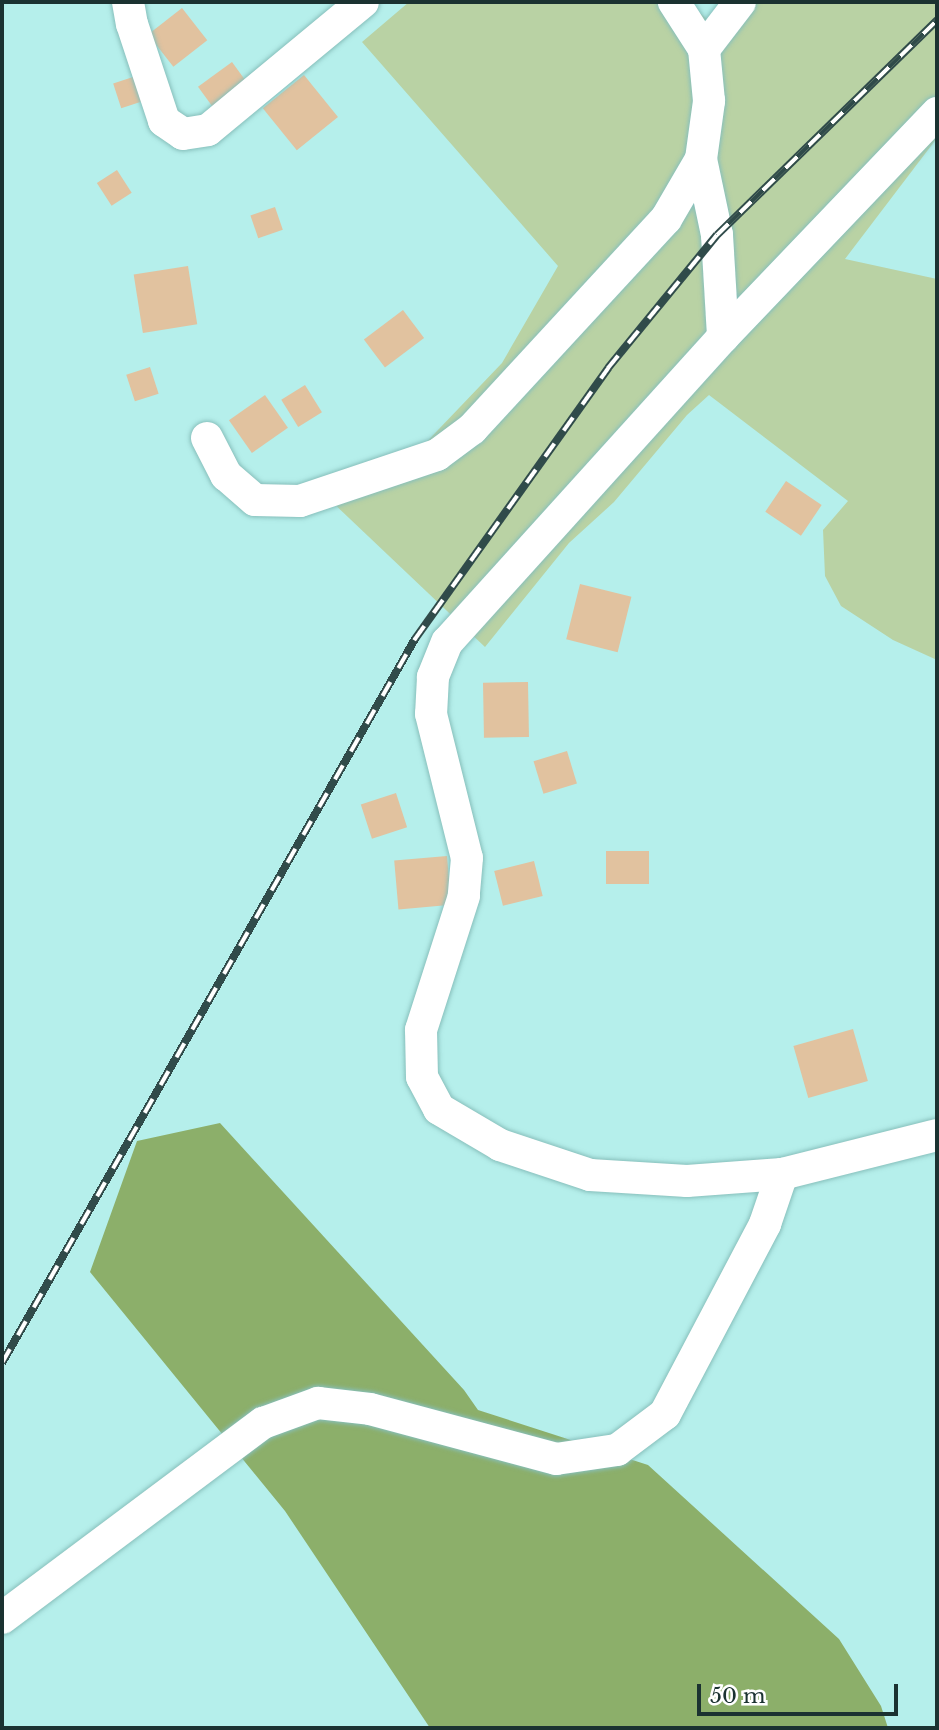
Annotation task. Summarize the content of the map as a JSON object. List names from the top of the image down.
{
  "scale_bar": "50 m"
}
